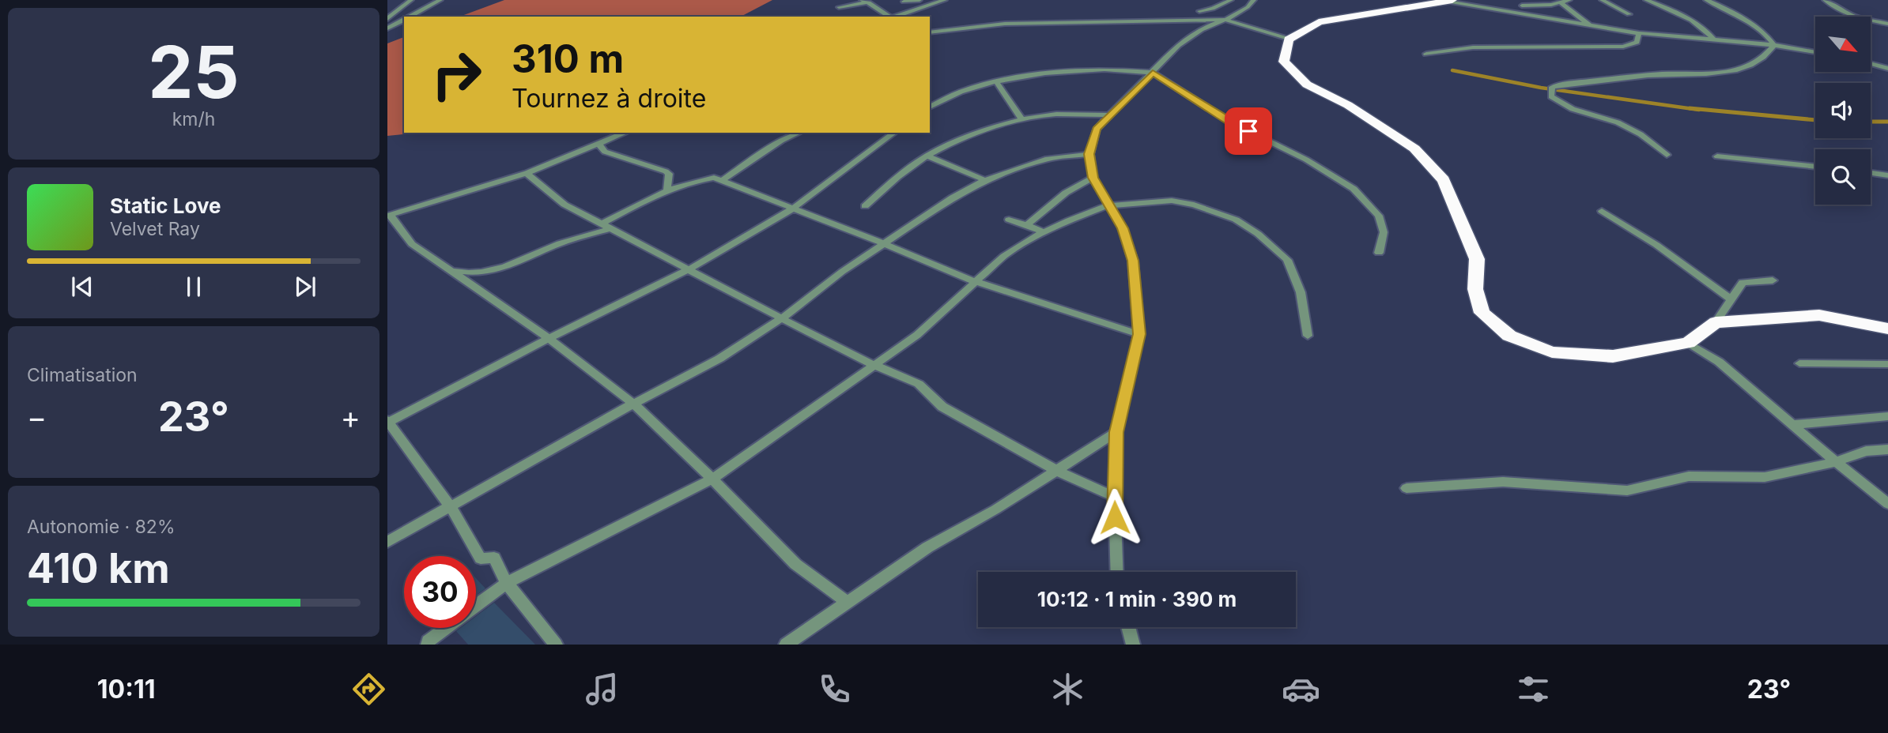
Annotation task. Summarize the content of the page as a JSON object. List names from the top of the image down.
{
  "north": "bottom right",
  "page": {
    "tile": [
      ["25", "km/h"],
      "Climatisation",
      ["Autonomie · 82%", "410 km"]
    ],
    "turn": ["310 m", "Tournez à droite"],
    "song": ["Static Love", "Velvet Ray"],
    "heat": ["−", "23°", "+"],
    "limit": "30",
    "trip": "10:12 · 1 min · 390 m",
    "tabs": ["10:11", "23°"]
  }
}
